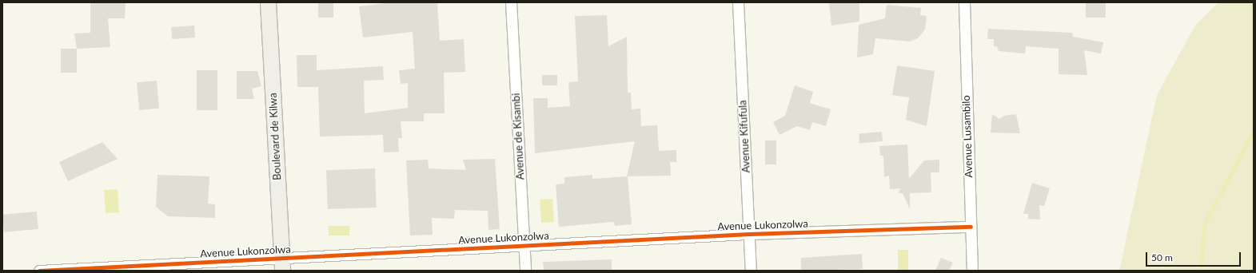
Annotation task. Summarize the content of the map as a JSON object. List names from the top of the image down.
{
  "streets": {
    "street": [
      "Boulevard de Kilwa",
      "Avenue de Kisambi",
      "Avenue Kifufula",
      "Avenue Lusambilo",
      "Avenue Lukonzolwa"
    ]
  },
  "crossings": [
    ["Boulevard de Kilwa", "Avenue Lukonzolwa"],
    ["Avenue de Kisambi", "Avenue Lukonzolwa"],
    ["Avenue Kifufula", "Avenue Lukonzolwa"],
    ["Avenue Lusambilo", "Avenue Lukonzolwa"]
  ],
  "scale_bar": "50 m"
}
